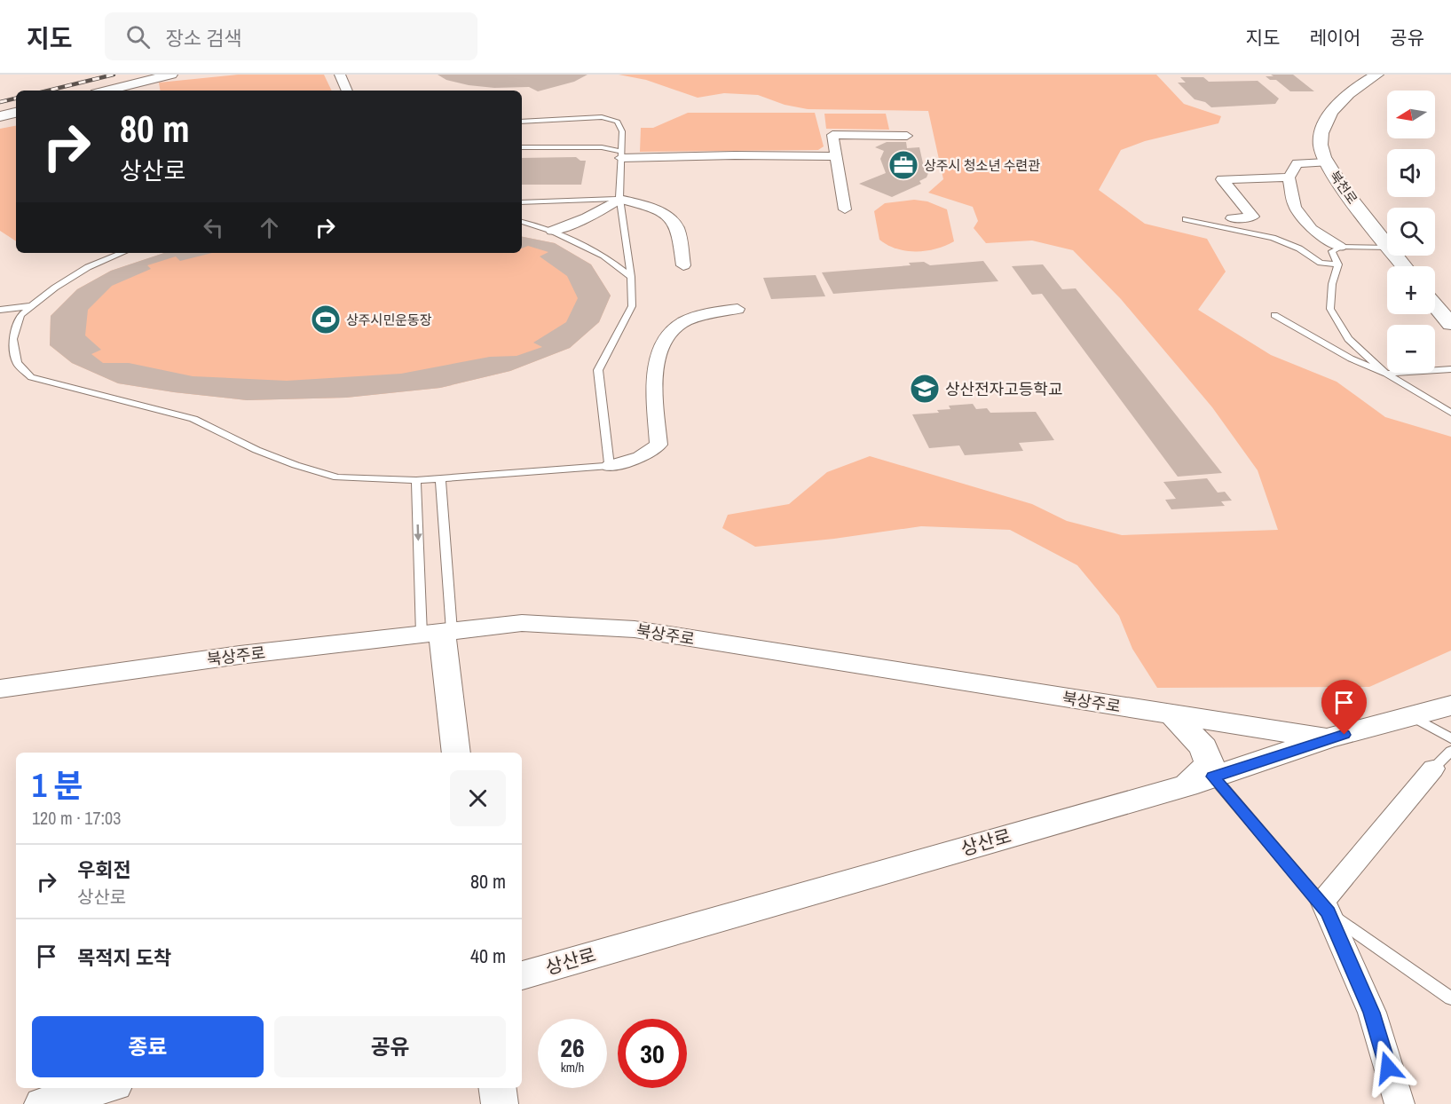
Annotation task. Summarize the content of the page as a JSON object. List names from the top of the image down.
{
  "streets": {
    "street": ["북천로", "북상주로", "상산로"]
  },
  "crossings": [
    ["북상주로", "상산로"]
  ],
  "places": {
    "office": ["상주시 청소년 수련관"],
    "sports": ["상주시민운동장"],
    "school or university": ["상산전자고등학교"]
  },
  "north": "left",
  "page": {
    "header": "지도",
    "search": "장소 검색",
    "nav": ["지도", "레이어", "공유"],
    "map_buttons": ["+", "−"],
    "turn": ["80 m", "상산로"],
    "heading": ["1 분", "120 m · 17:03"],
    "list": [
      {
        "name": "우회전",
        "note": "상산로",
        "value": "80 m"
      },
      {
        "name": "목적지 도착",
        "value": "40 m"
      }
    ],
    "buttons": ["종료", "공유"],
    "speed": "26 km/h",
    "limit": "30"
  }
}
